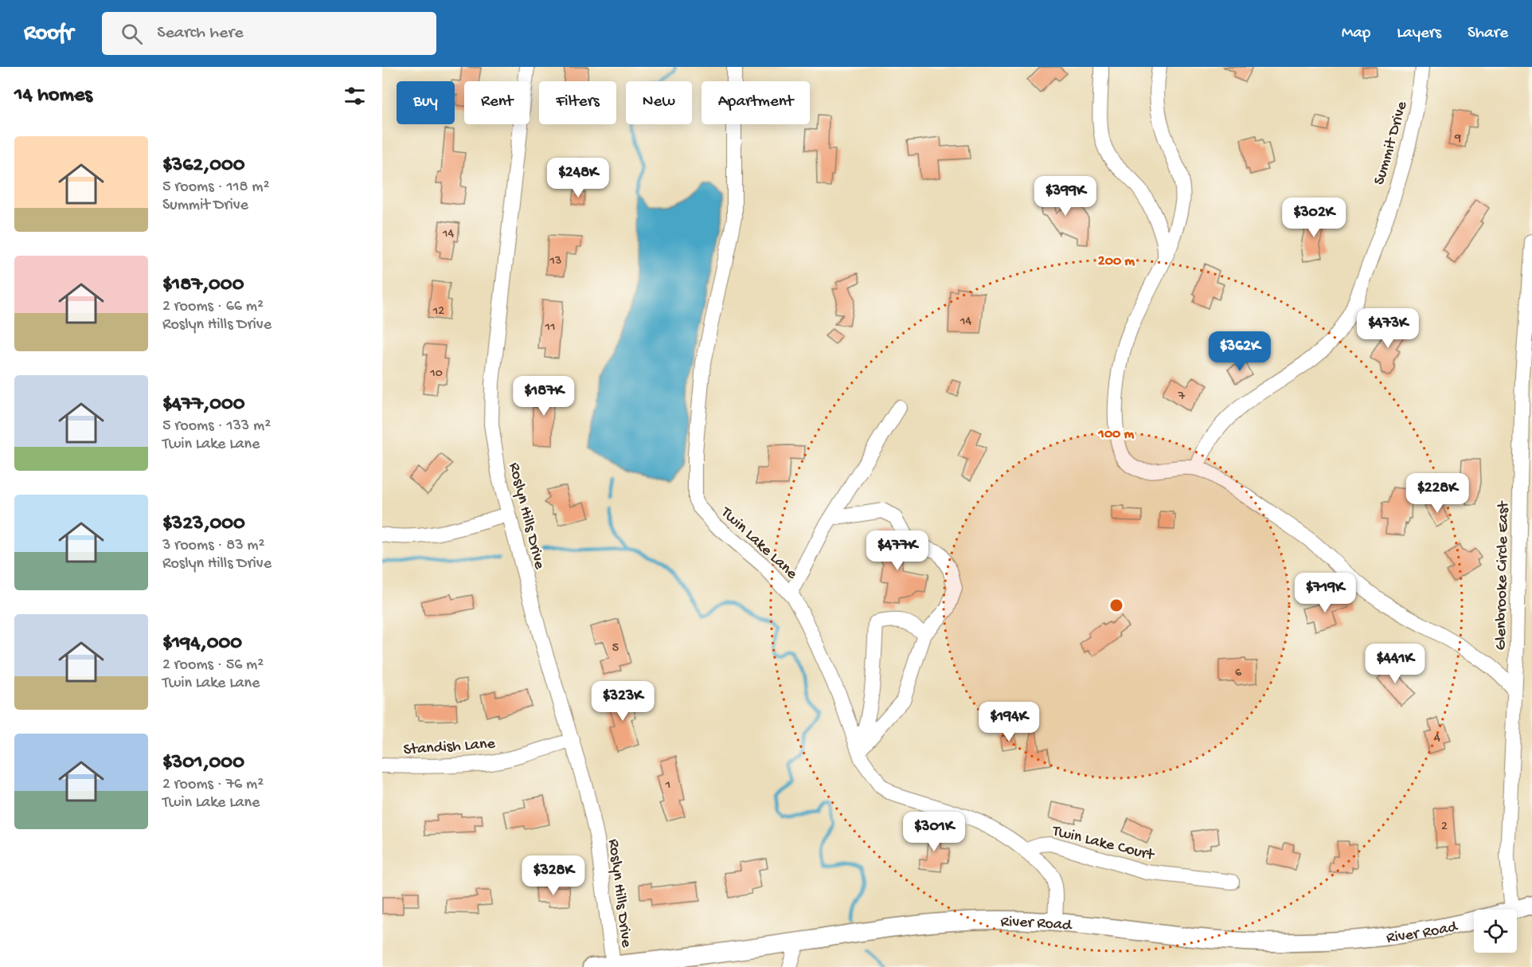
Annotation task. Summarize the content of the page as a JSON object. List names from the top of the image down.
{
  "streets": {
    "main road": ["River Road"],
    "street": [
      "Summit Drive",
      "Roslyn Hills Drive",
      "Twin Lake Lane",
      "Glenbrooke Circle East",
      "Standish Lane",
      "Twin Lake Court"
    ]
  },
  "crossings": [
    ["Roslyn Hills Drive", "Standish Lane"],
    ["Roslyn Hills Drive", "River Road"],
    ["Twin Lake Lane", "Twin Lake Court"],
    ["Twin Lake Lane", "River Road"]
  ],
  "house_numbers": [
    "9",
    "14",
    "13",
    "12",
    "14",
    "11",
    "10",
    "7",
    "5",
    "6",
    "4",
    "1",
    "2"
  ],
  "page": {
    "header": "Roofr",
    "search": "Search here",
    "nav": ["Map", "Layers", "Share"],
    "heading": "14 homes",
    "chip": [
      "Buy",
      "Rent",
      "Filters",
      "New",
      "Apartment"
    ],
    "list": [
      {
        "name": "$362,000",
        "note": "5 rooms · 118 m² · Summit Drive"
      },
      {
        "name": "$187,000",
        "note": "2 rooms · 66 m² · Roslyn Hills Drive"
      },
      {
        "name": "$477,000",
        "note": "5 rooms · 133 m² · Twin Lake Lane"
      },
      {
        "name": "$323,000",
        "note": "3 rooms · 83 m² · Roslyn Hills Drive"
      },
      {
        "name": "$194,000",
        "note": "2 rooms · 56 m² · Twin Lake Lane"
      },
      {
        "name": "$301,000",
        "note": "2 rooms · 76 m² · Twin Lake Lane"
      }
    ],
    "price": [
      "$248K",
      "$399K",
      "$302K",
      "$473K",
      "$362K",
      "$187K",
      "$228K",
      "$477K",
      "$719K",
      "$441K",
      "$323K",
      "$194K",
      "$301K",
      "$328K"
    ]
  },
  "rings": ["200 m", "100 m"]
}
